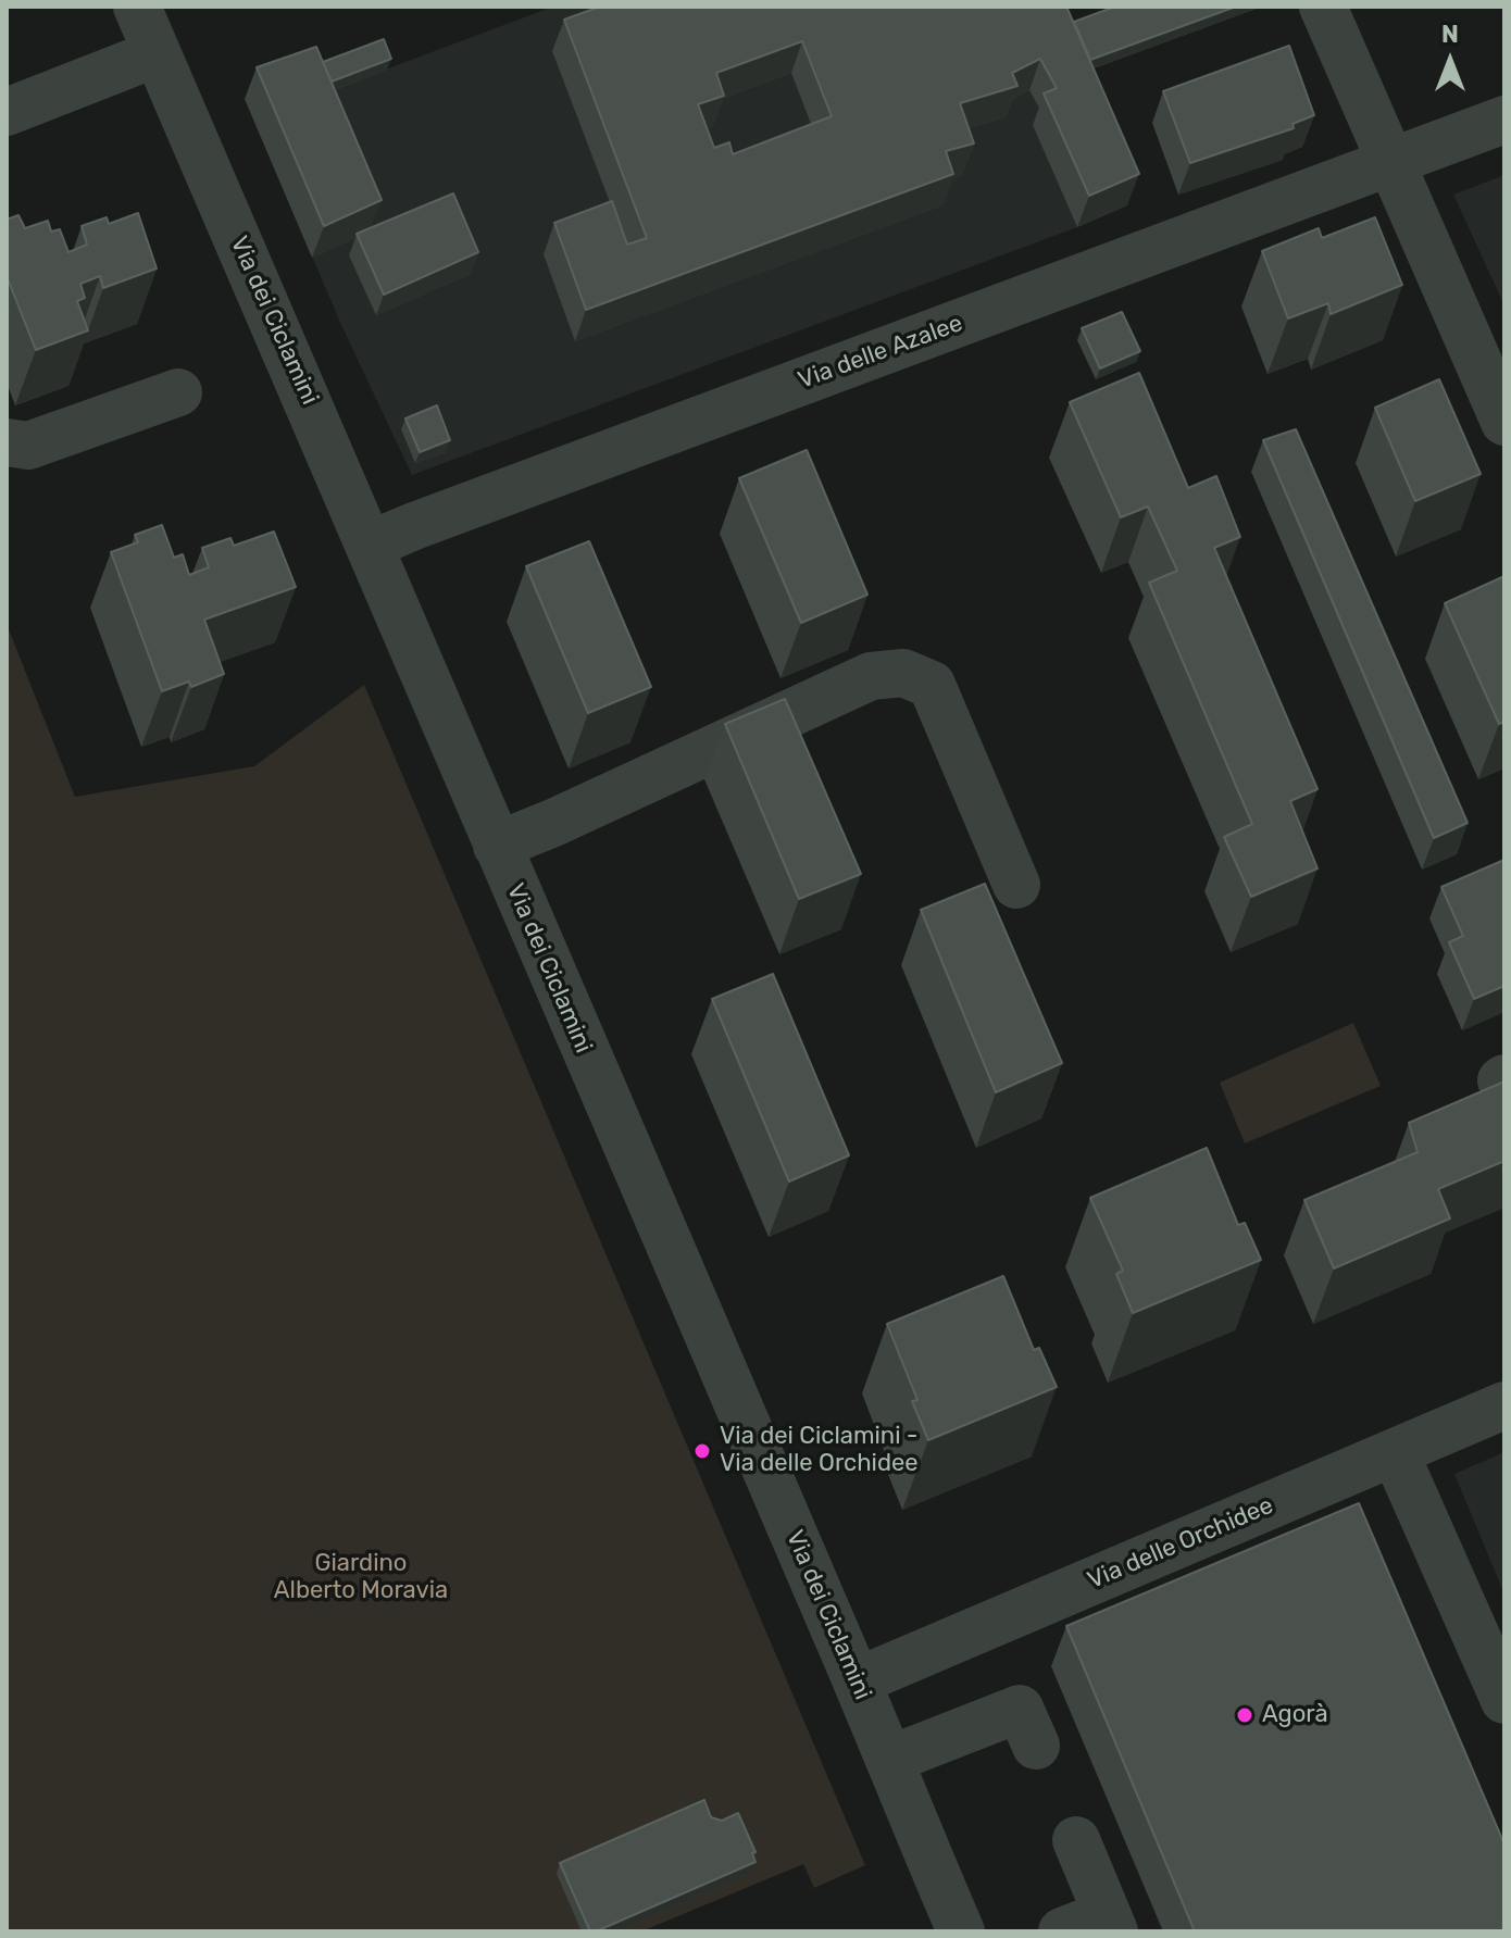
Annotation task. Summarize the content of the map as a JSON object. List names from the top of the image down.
{
  "streets": {
    "street": ["Via dei Ciclamini", "Via delle Azalee", "Via delle Orchidee"]
  },
  "crossings": [
    ["Via dei Ciclamini", "Via delle Azalee"],
    ["Via dei Ciclamini", "Via delle Orchidee"]
  ],
  "parks": ["Giardino Alberto Moravia"],
  "places": ["Via dei Ciclamini - Via delle Orchidee", "Agorà"],
  "north": "top"
}
